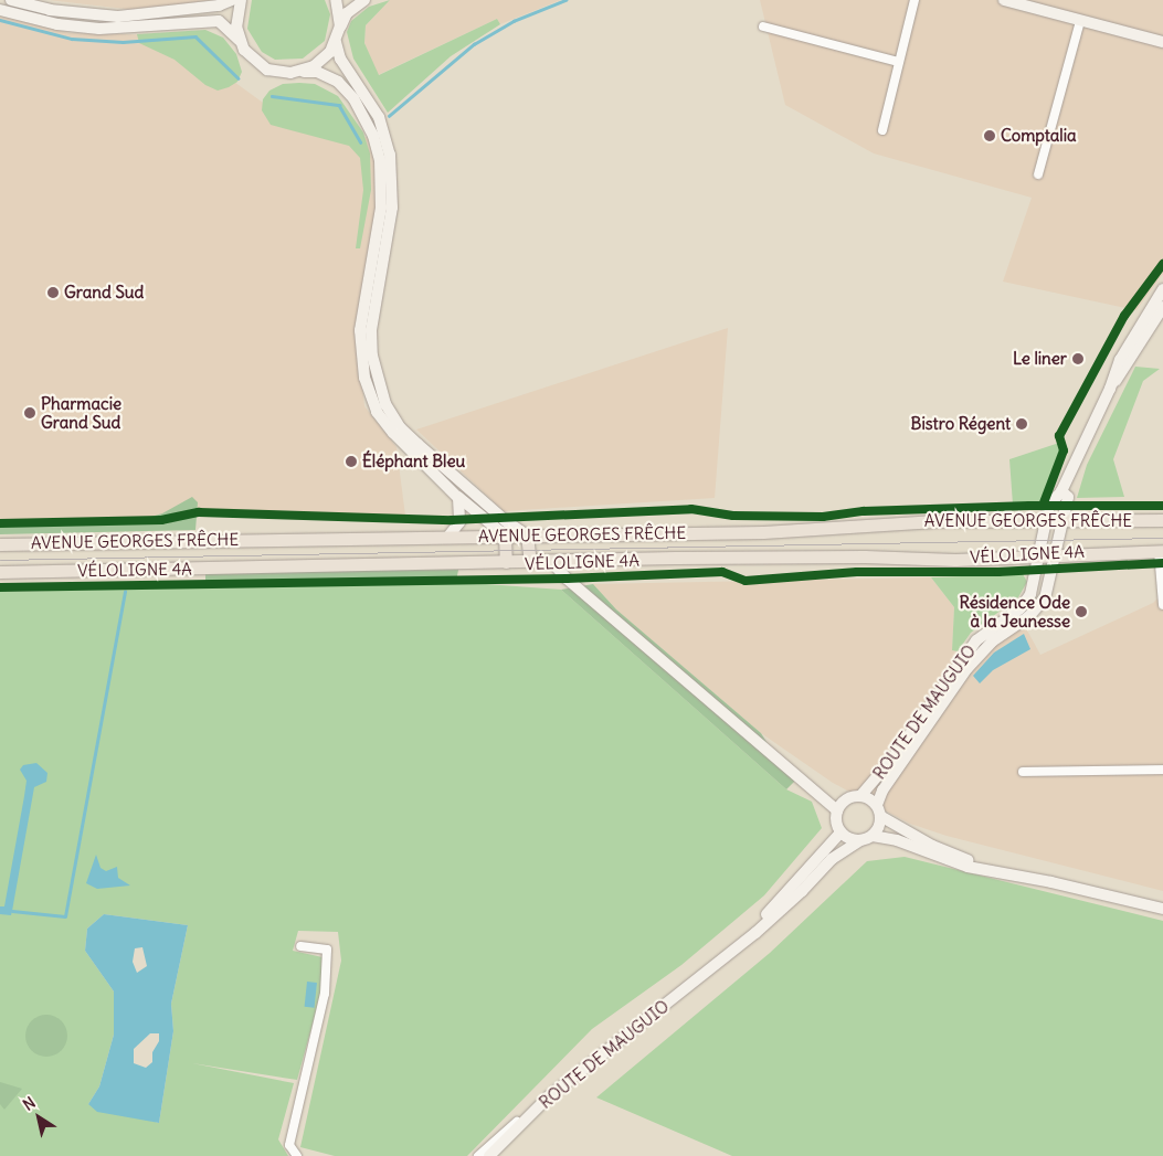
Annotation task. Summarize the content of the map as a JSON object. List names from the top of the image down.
{
  "streets": {
    "main road": ["AVENUE GEORGES FRÊCHE"],
    "street": ["ROUTE DE MAUGUIO"],
    "cycle path": ["VÉLOLIGNE 4A"]
  },
  "crossings": [
    ["AVENUE GEORGES FRÊCHE", "ROUTE DE MAUGUIO"]
  ],
  "places": [
    "Comptalia",
    "Grand Sud",
    "Le liner",
    "Pharmacie Grand Sud",
    "Bistro Régent",
    "Éléphant Bleu",
    "Résidence Ode à la Jeunesse"
  ],
  "north": "top left"
}
